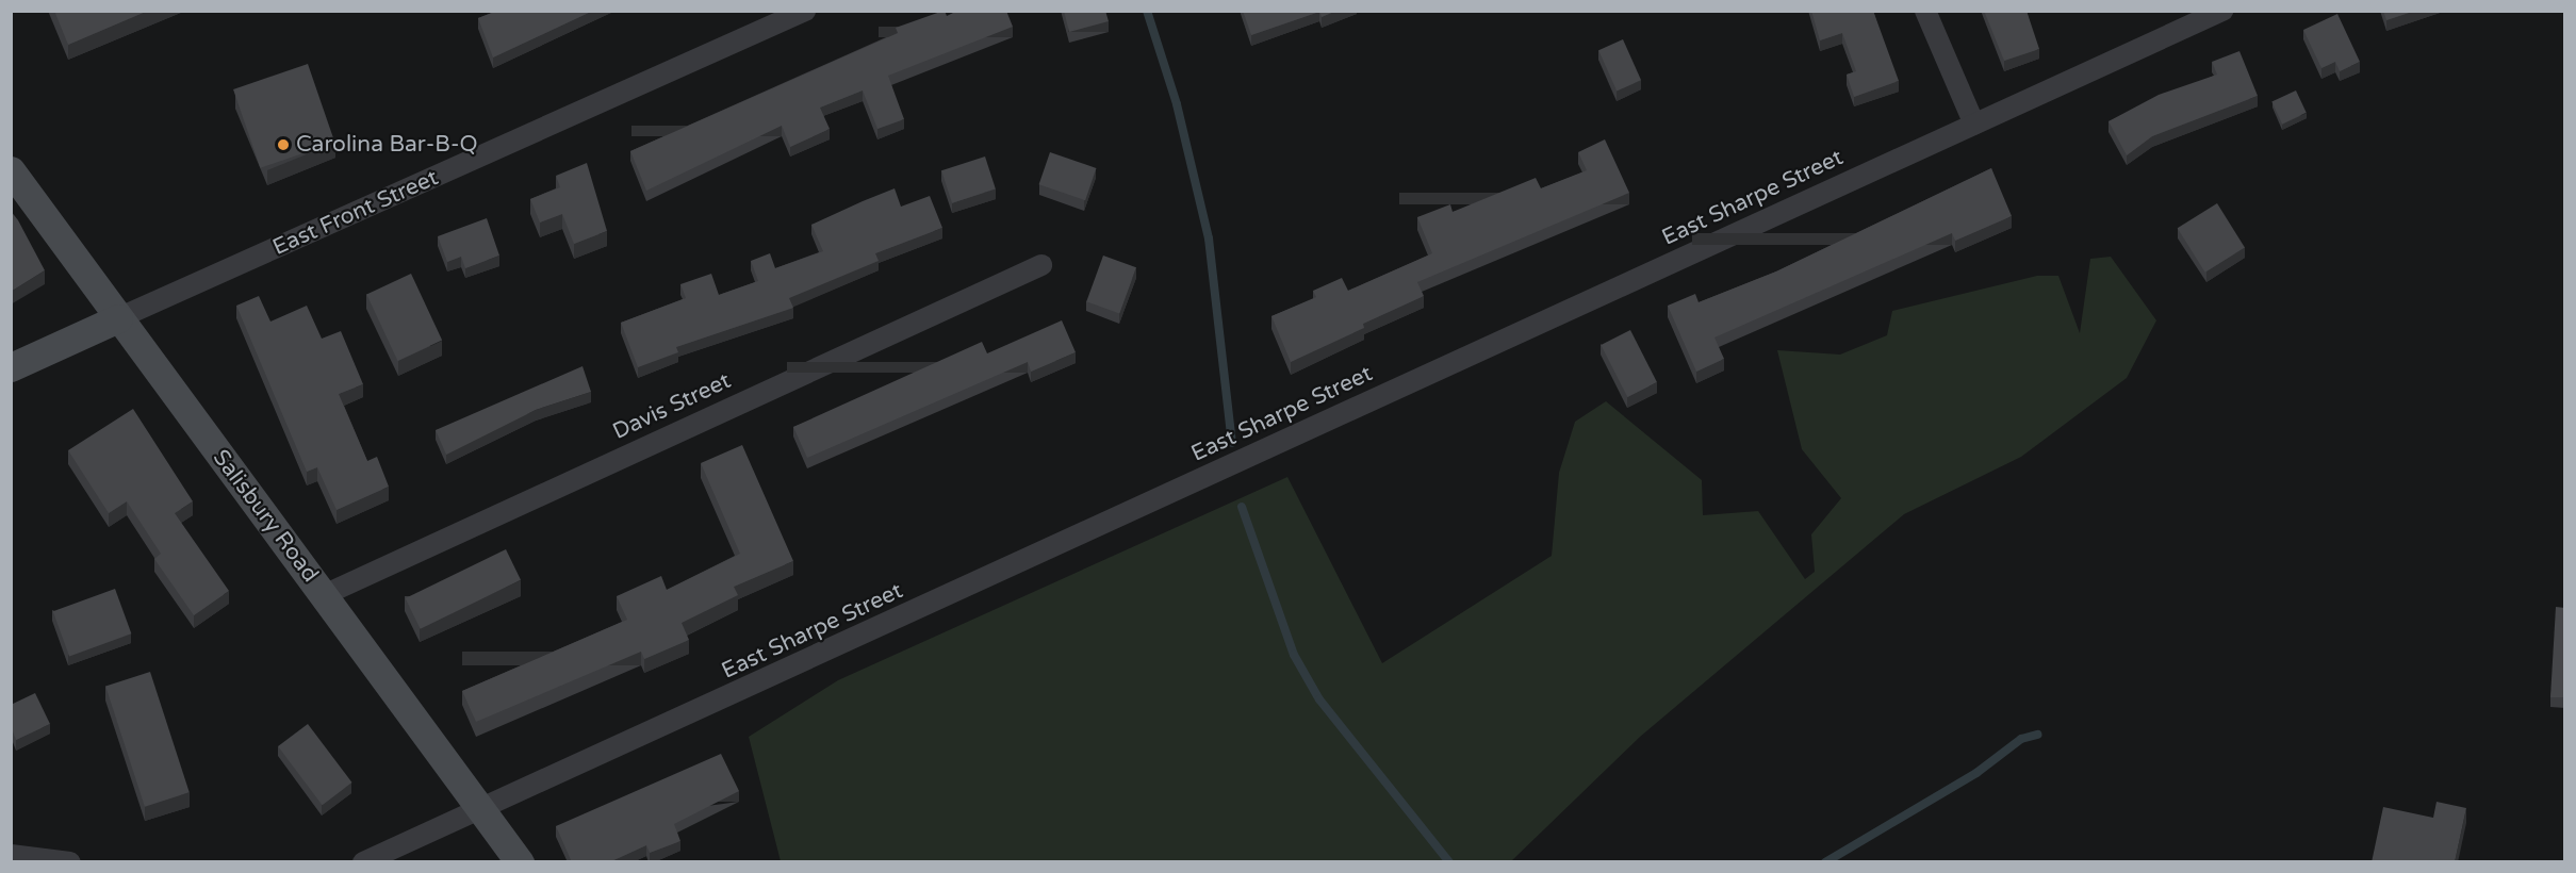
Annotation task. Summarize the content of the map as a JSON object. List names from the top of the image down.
{
  "streets": {
    "street": [
      "East Sharpe Street",
      "East Front Street",
      "Davis Street",
      "Salisbury Road"
    ]
  },
  "crossings": [
    ["East Sharpe Street", "Salisbury Road"],
    ["East Front Street", "Salisbury Road"],
    ["Davis Street", "Salisbury Road"]
  ],
  "places": ["Carolina Bar-B-Q"]
}
